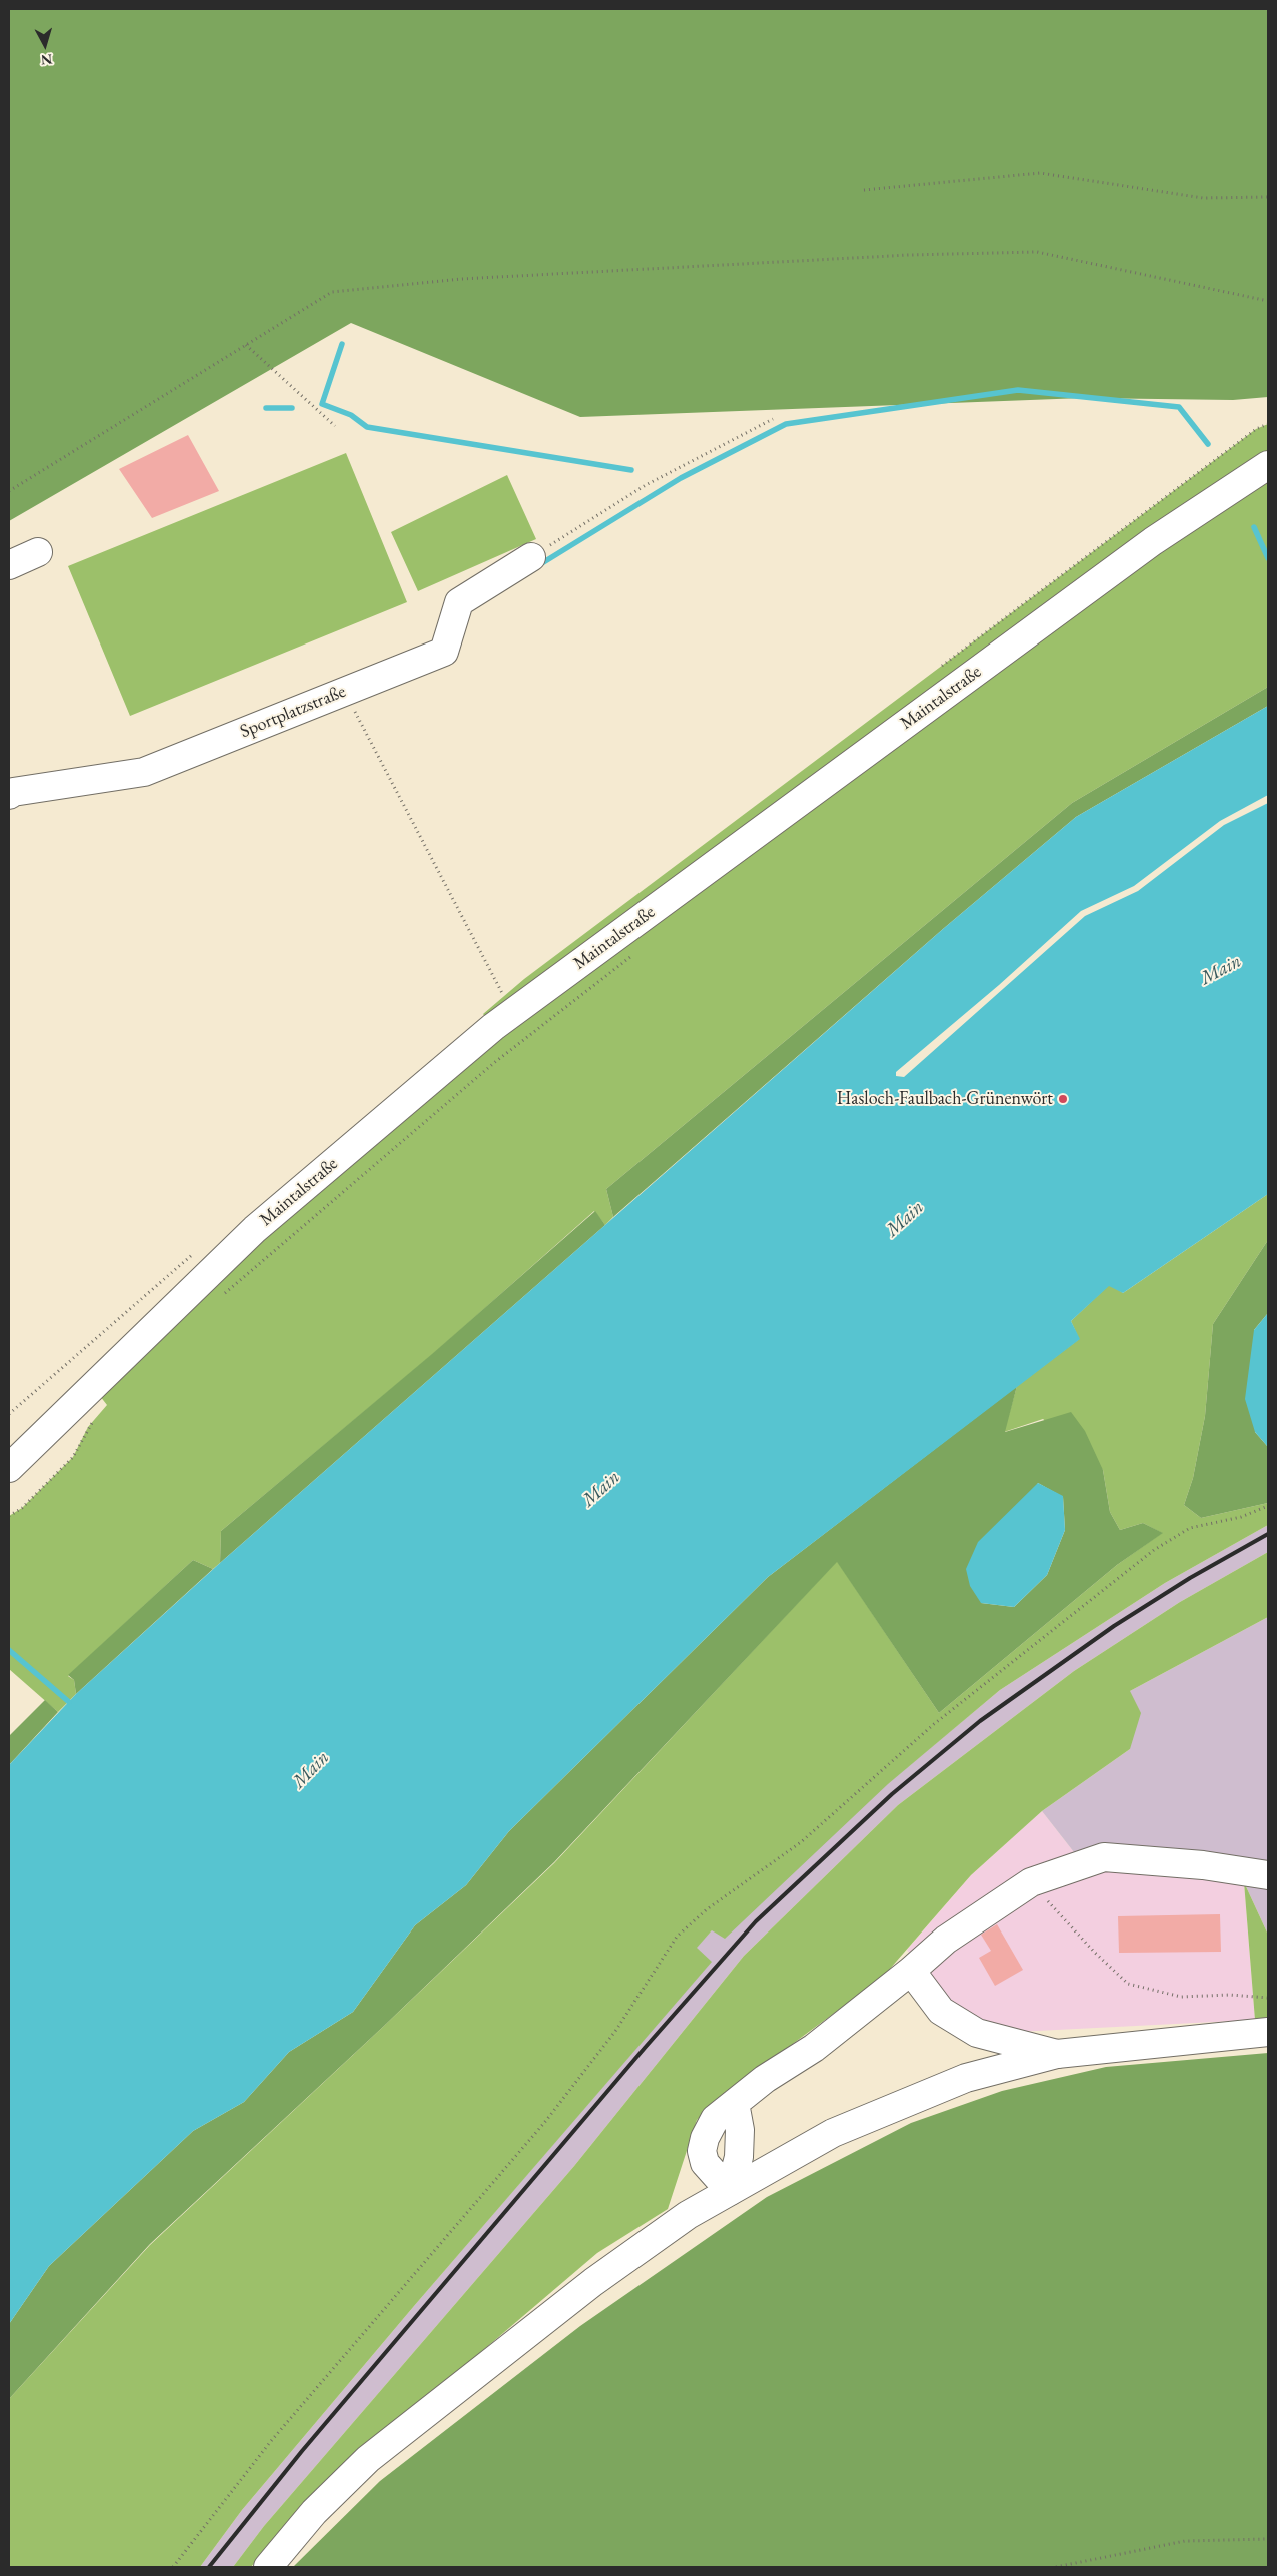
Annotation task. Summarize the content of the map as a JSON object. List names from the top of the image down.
{
  "streets": {
    "main road": ["Maintalstraße", "Sportplatzstraße"]
  },
  "water": ["Main"],
  "places": ["Hasloch-Faulbach-Grünenwört"],
  "north": "bottom"
}
